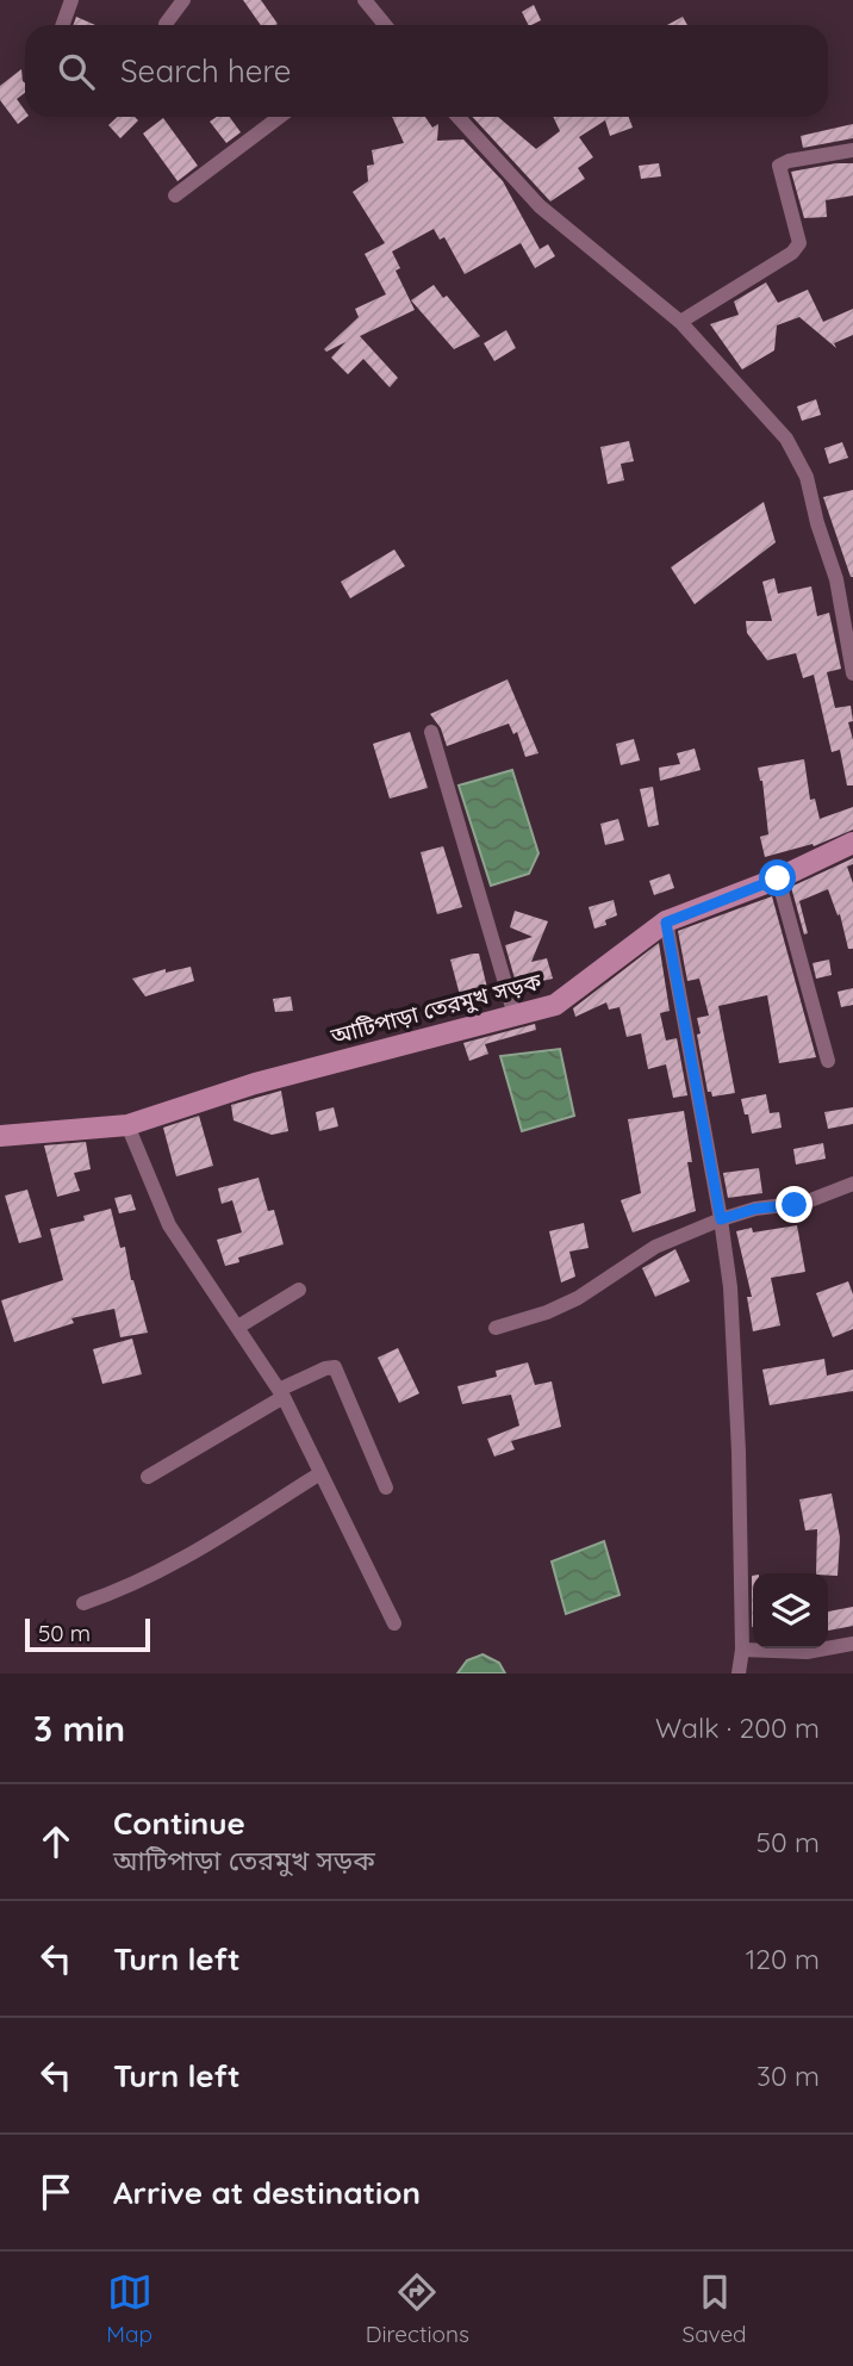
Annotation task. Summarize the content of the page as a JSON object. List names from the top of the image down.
{
  "streets": {
    "main road": ["আটিপাড়া তেরমুখ সড়ক"]
  },
  "scale_bar": "50 m",
  "page": {
    "search": "Search here",
    "scale": "50 m",
    "heading": ["3 min", "Walk · 200 m"],
    "list": [
      ["Continue", "আটিপাড়া তেরমুখ সড়ক", "50 m"],
      ["Turn left", "120 m"],
      ["Turn left", "30 m"],
      "Arrive at destination"
    ],
    "nav": ["Map", "Directions", "Saved"]
  }
}
